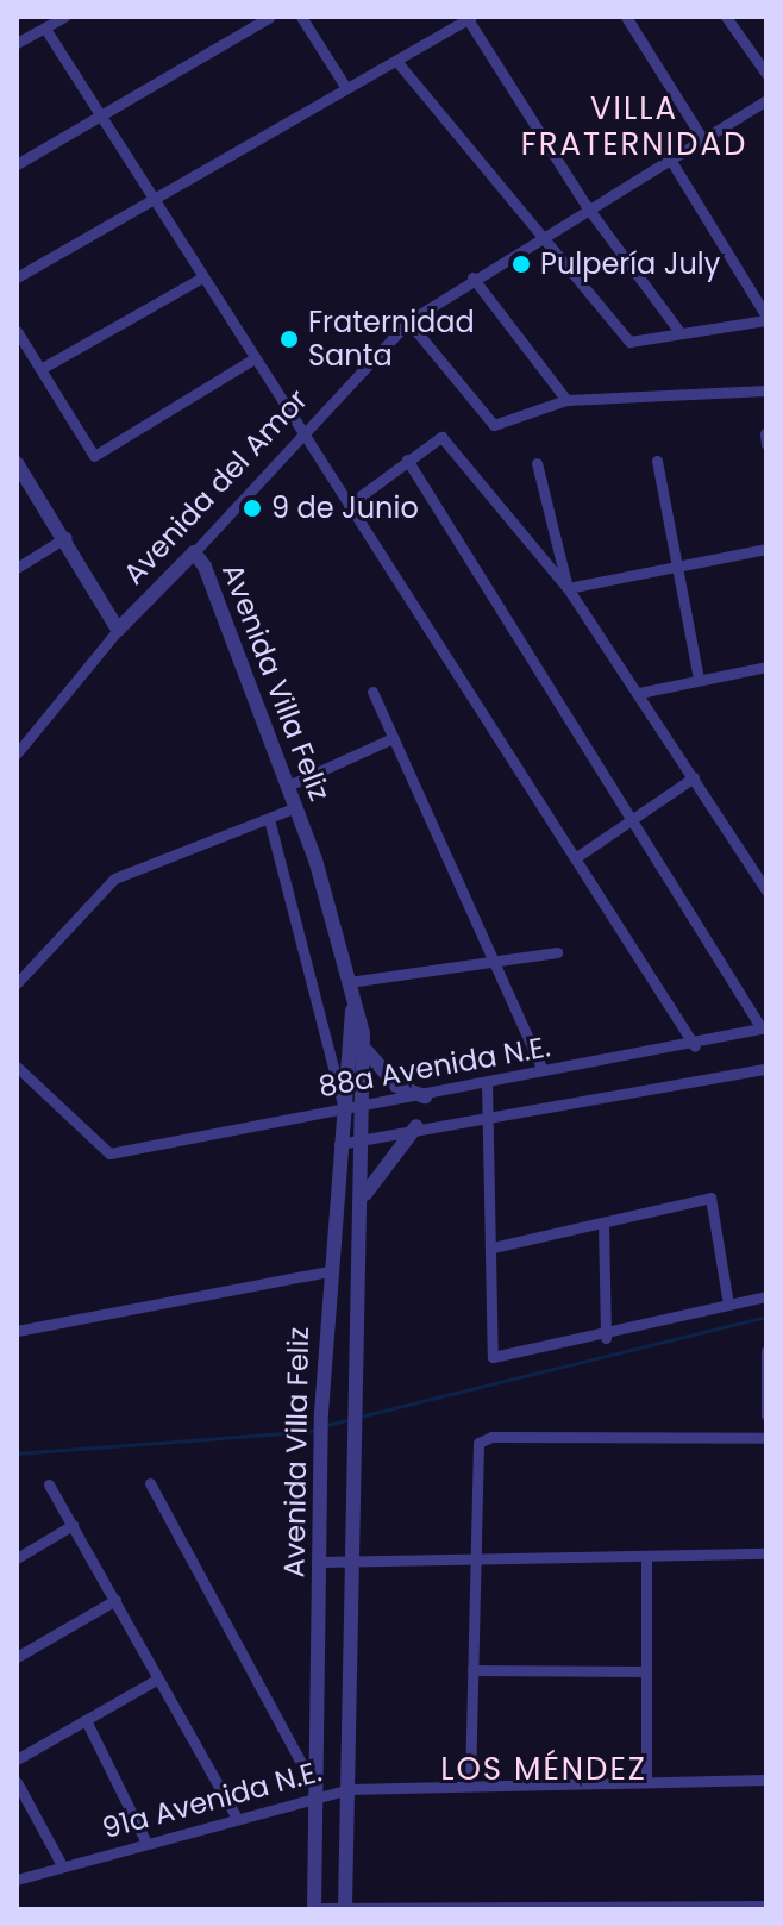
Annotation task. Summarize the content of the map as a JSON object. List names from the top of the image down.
{
  "streets": {
    "street": [
      "Avenida del Amor",
      "Avenida Villa Feliz",
      "88a Avenida N.E.",
      "91a Avenida N.E."
    ]
  },
  "crossings": [
    ["Avenida del Amor", "Avenida Villa Feliz"],
    ["Avenida Villa Feliz", "88a Avenida N.E."],
    ["Avenida Villa Feliz", "91a Avenida N.E."]
  ],
  "districts": ["VILLA FRATERNIDAD", "LOS MÉNDEZ"],
  "places": ["Pulpería July", "Fraternidad Santa", "9 de Junio"]
}
